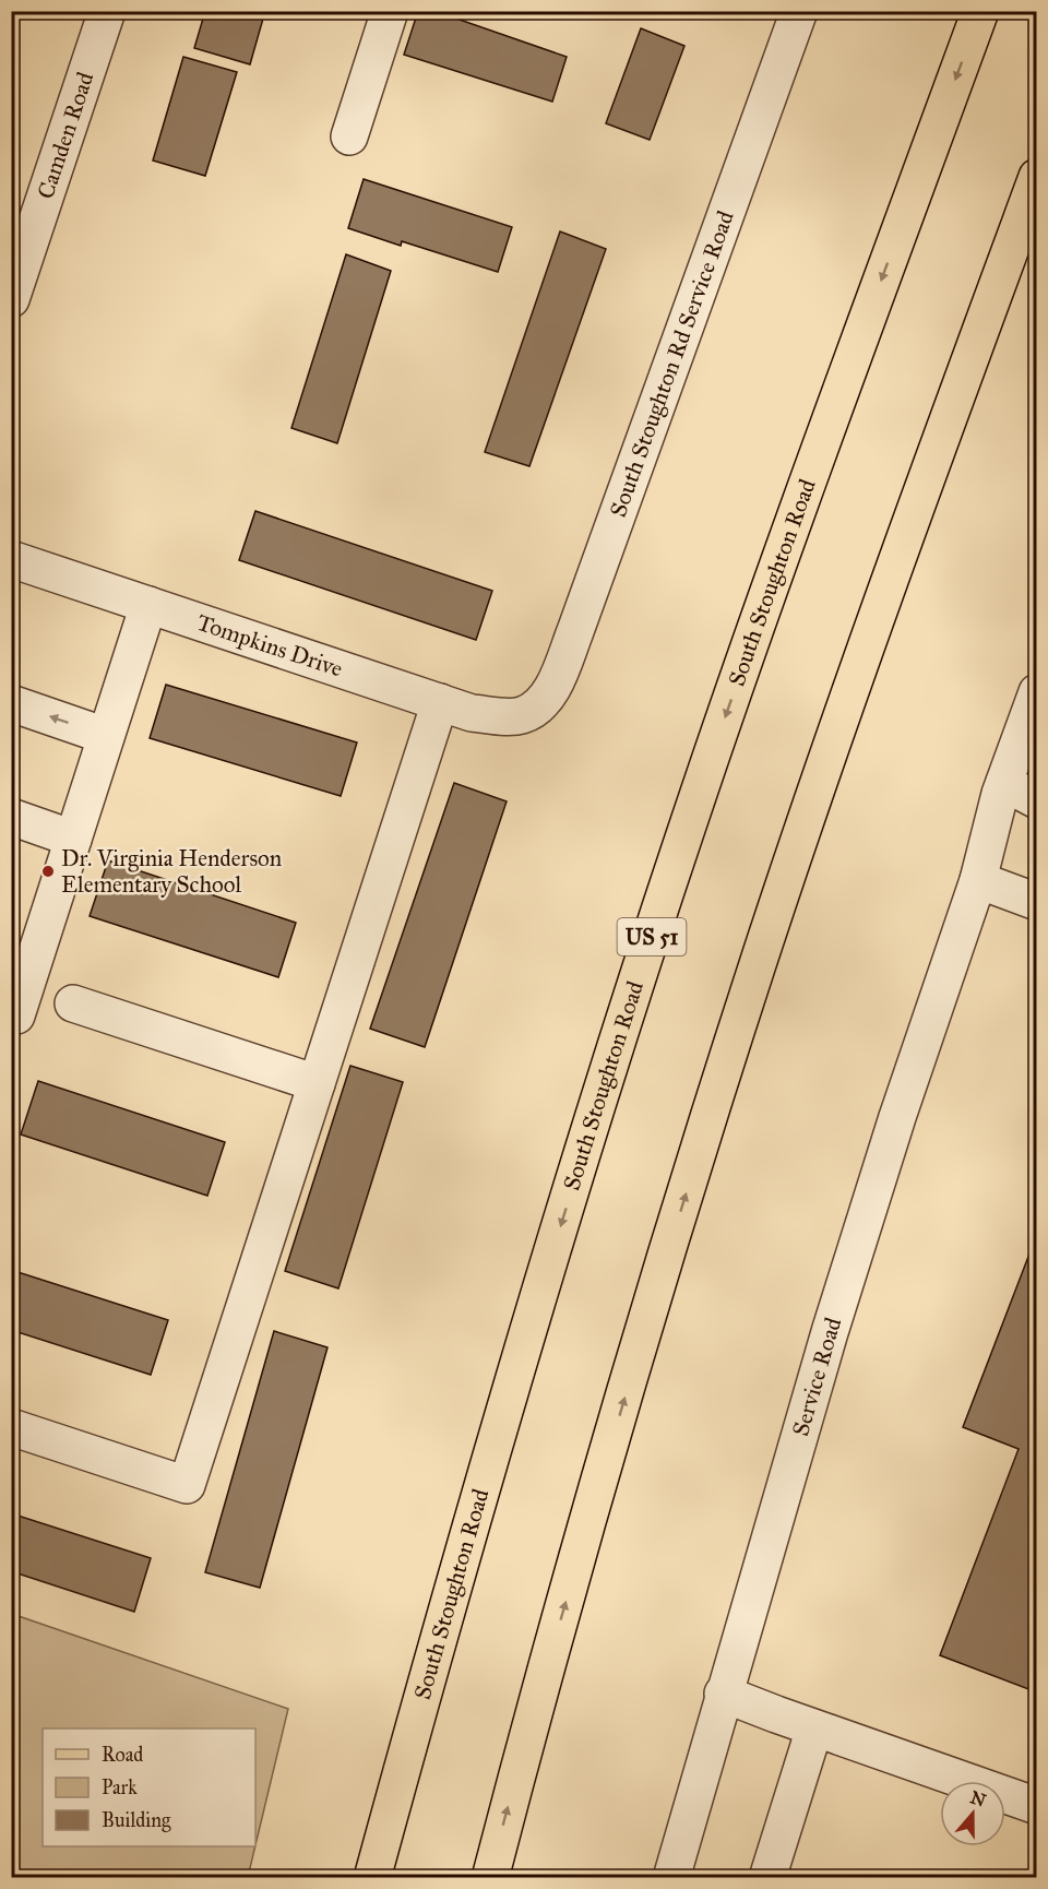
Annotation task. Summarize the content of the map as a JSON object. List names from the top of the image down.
{
  "streets": {
    "main road": ["South Stoughton Road", "US 51"],
    "street": [
      "Camden Road",
      "South Stoughton Rd Service Road",
      "Tompkins Drive",
      "Service Road"
    ]
  },
  "crossings": [
    ["South Stoughton Rd Service Road", "Tompkins Drive"]
  ],
  "places": ["Dr. Virginia Henderson Elementary School"],
  "legend": ["Road", "Park", "Building"],
  "north": "top"
}
